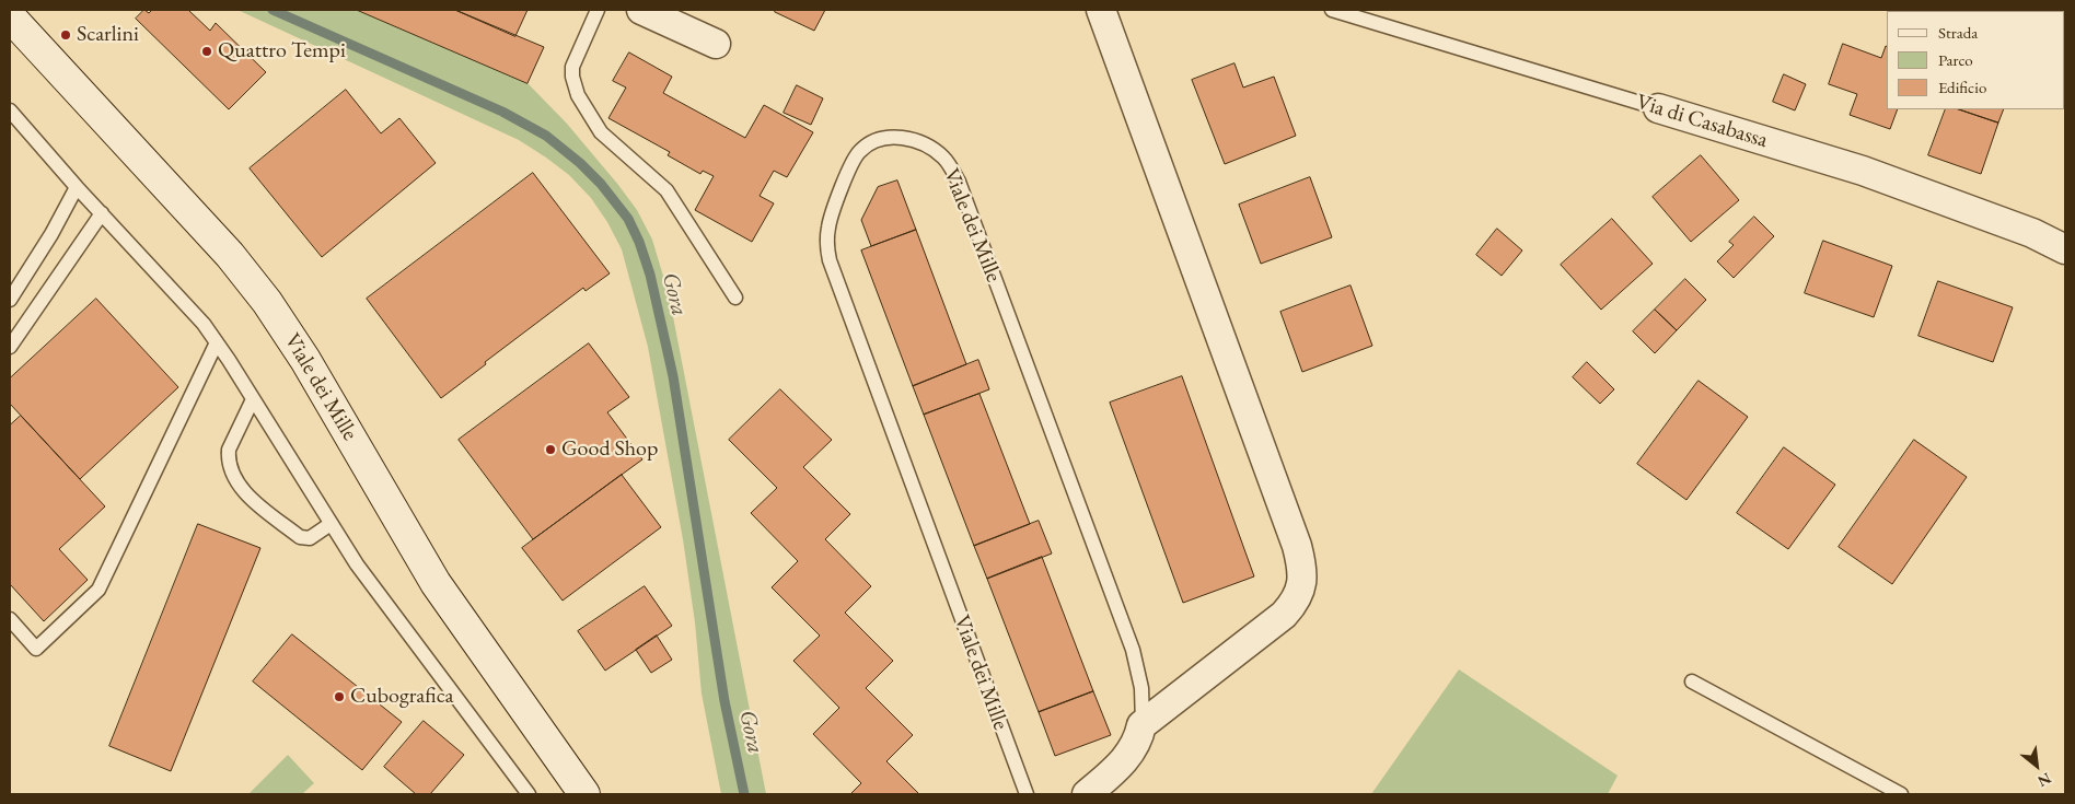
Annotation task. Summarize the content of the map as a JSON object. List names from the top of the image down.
{
  "streets": {
    "main road": ["Viale dei Mille"],
    "street": ["Via di Casabassa"]
  },
  "water": ["Gora"],
  "places": [
    "Scarlini",
    "Quattro Tempi",
    "Good Shop",
    "Cubografica"
  ],
  "legend": ["Strada", "Parco", "Edificio"],
  "north": "bottom right"
}
